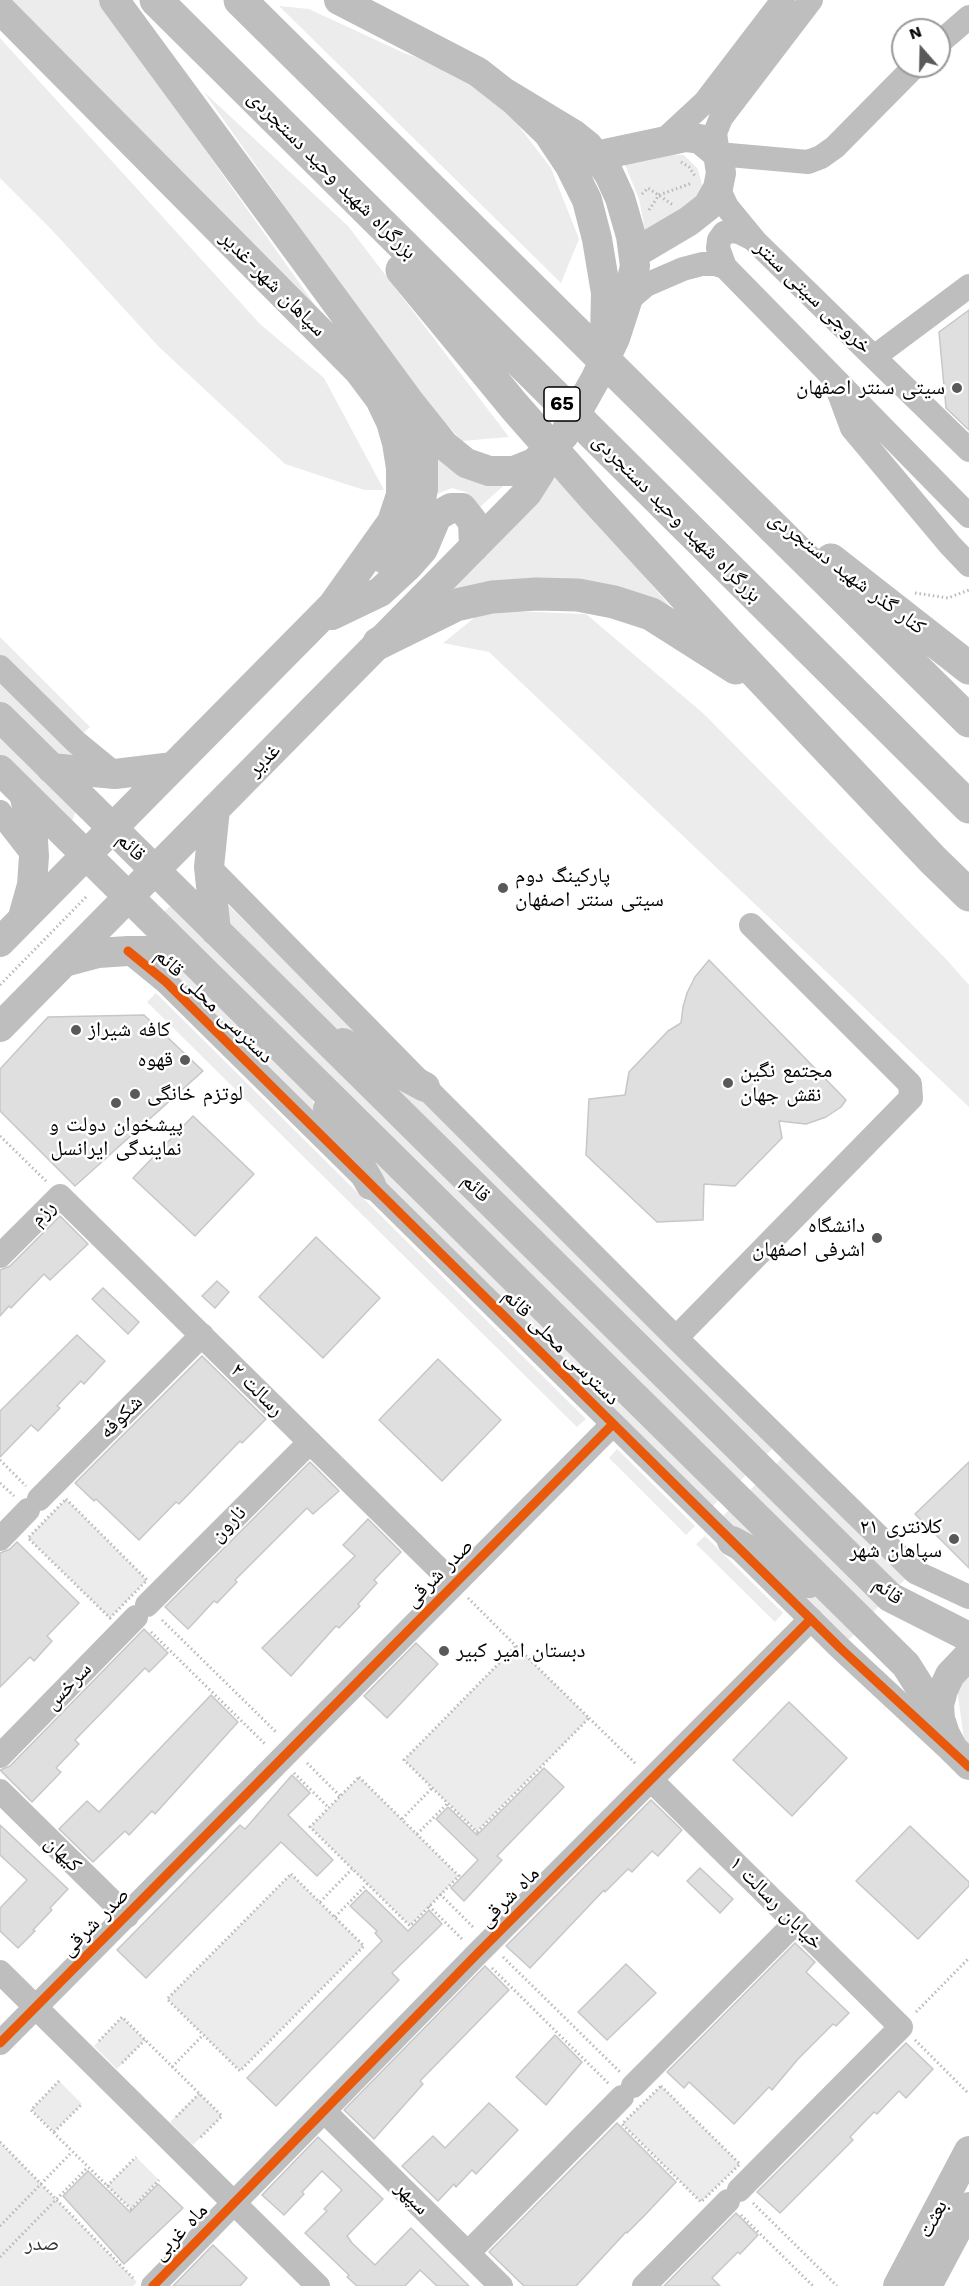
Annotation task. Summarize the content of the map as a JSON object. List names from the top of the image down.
{
  "streets": {
    "highway": ["بزرگراه شهید وحید دستجردی", "65", "کنار گذر شهید دستجردی"],
    "main road": [
      "سپاهان شهر-غدیر",
      "غدیر",
      "قائم",
      "بعثت"
    ],
    "street": [
      "خروجی سیتی سنتر",
      "دسترسی محلی قائم",
      "رزم",
      "رسالت ۲",
      "شکوفه",
      "نارون",
      "صدر شرقی",
      "سرخس",
      "کیهان",
      "ماه شرقی",
      "خیابان رسالت ۱",
      "سپهر",
      "ماه غربی"
    ]
  },
  "crossings": [
    ["غدیر", "قائم"],
    ["قائم", "دسترسی محلی قائم"],
    ["دسترسی محلی قائم", "صدر شرقی"],
    ["دسترسی محلی قائم", "ماه شرقی"],
    ["رزم", "رسالت ۲"],
    ["رسالت ۲", "شکوفه"],
    ["رسالت ۲", "نارون"],
    ["رسالت ۲", "صدر شرقی"],
    ["نارون", "سرخس"],
    ["صدر شرقی", "کیهان"],
    ["ماه شرقی", "خیابان رسالت ۱"],
    ["ماه شرقی", "سپهر"],
    ["ماه شرقی", "ماه غربی"]
  ],
  "parks": ["صدر"],
  "places": [
    "سیتی سنتر اصفهان",
    "پارکینگ دوم سیتی سنتر اصفهان",
    "کافه شیراز",
    "قهوه",
    "مجتمع نگین نقش جهان",
    "لوتزم خانگی",
    "پیشخوان دولت و نمایندگی ایرانسل",
    "دانشگاه اشرفی اصفهان",
    "کلانتری ۲۱ سپاهان شهر",
    "دبستان امیر کبیر"
  ],
  "north": "top"
}
